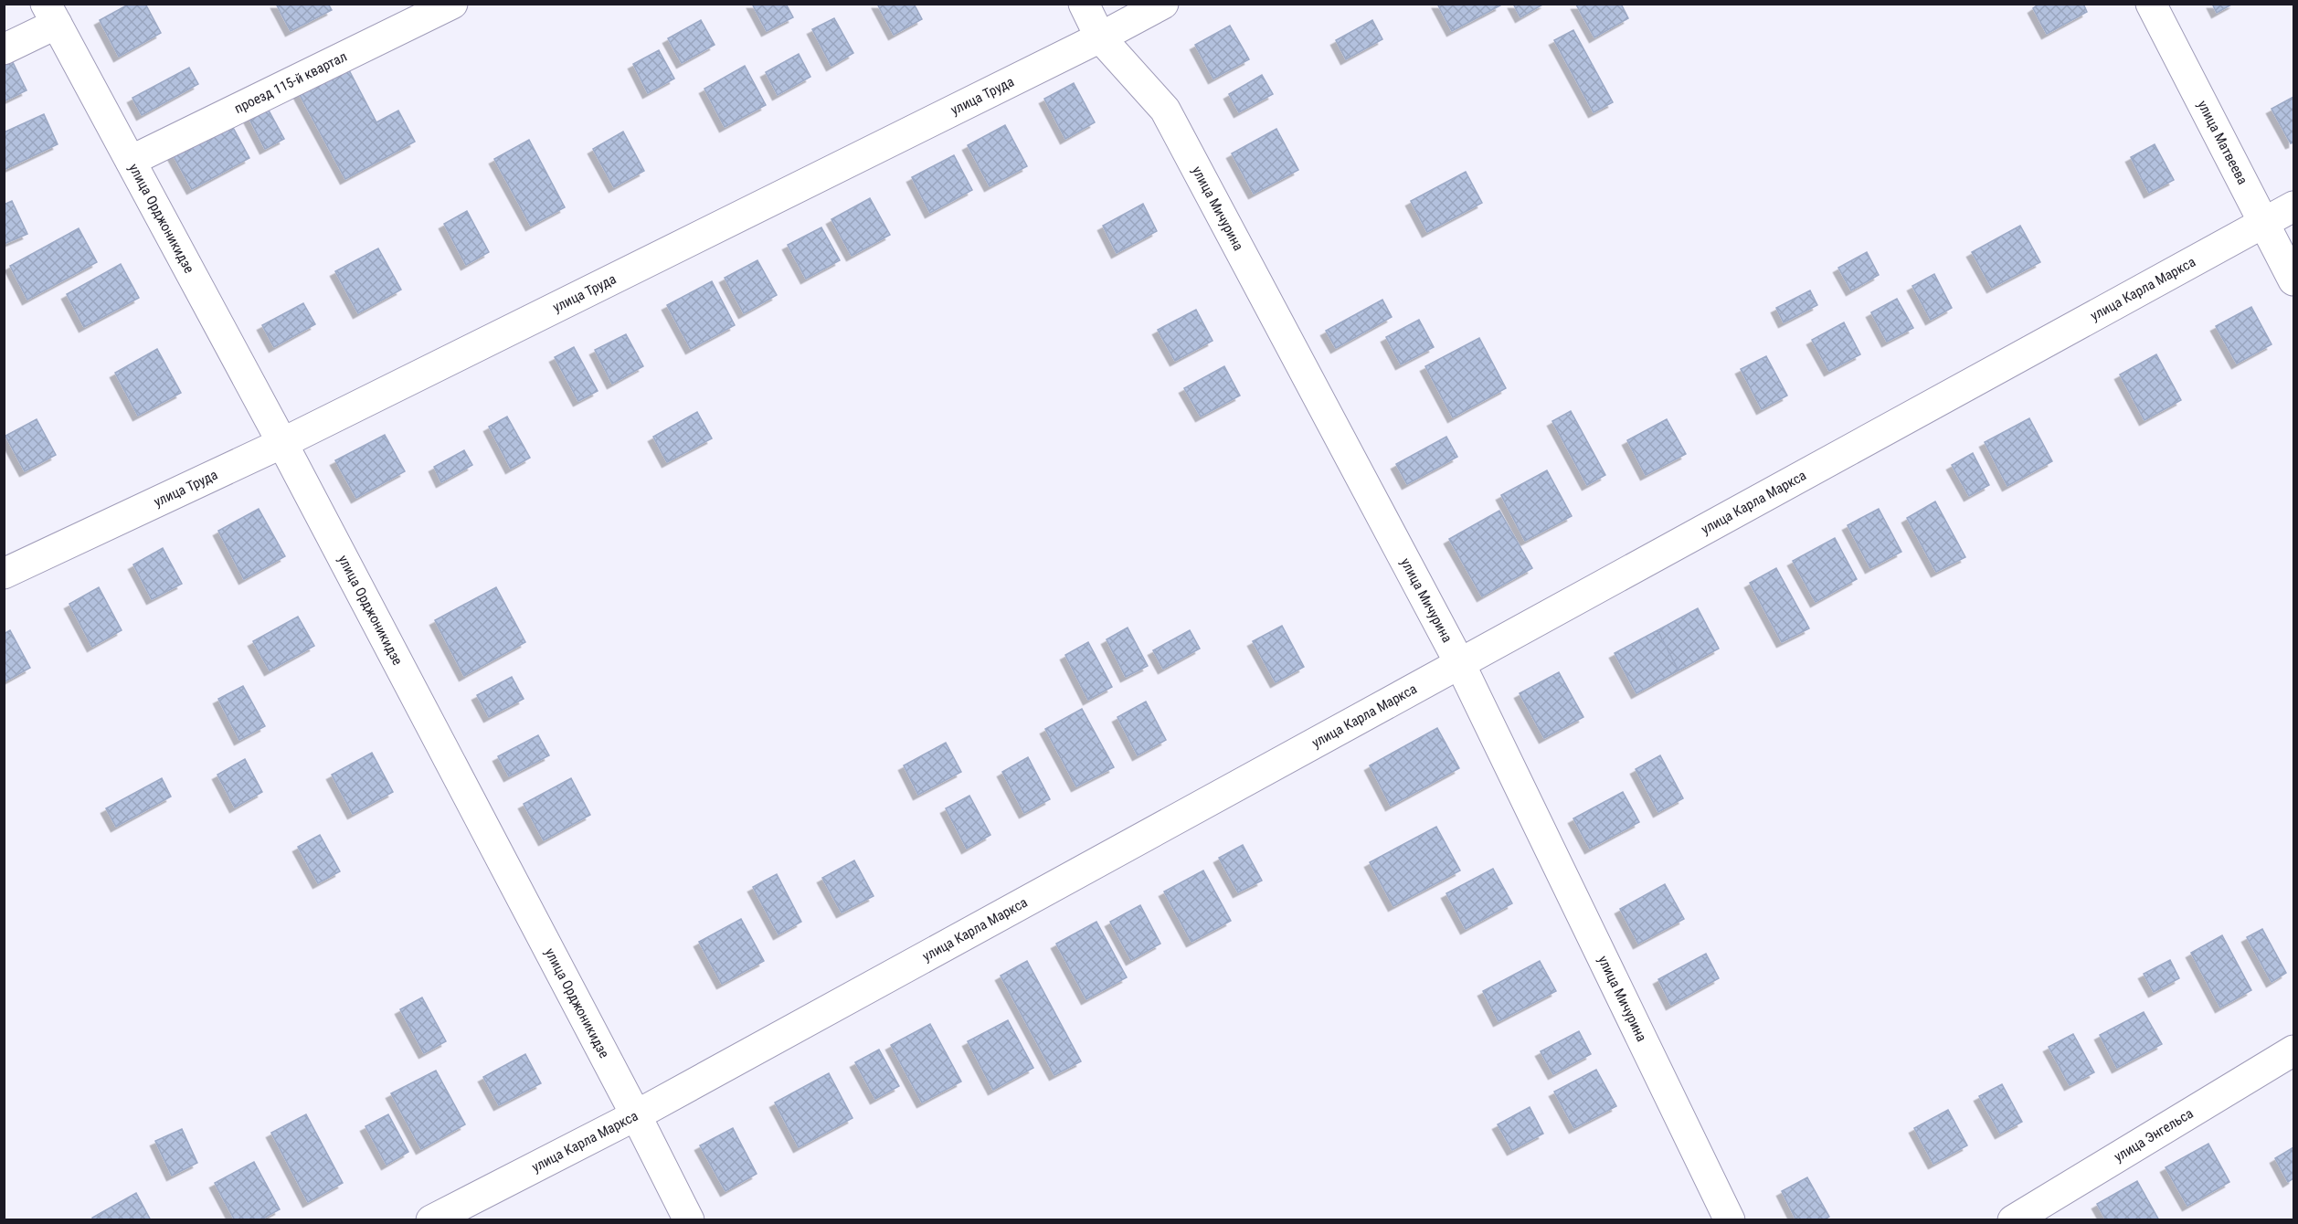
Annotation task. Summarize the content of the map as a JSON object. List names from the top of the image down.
{
  "streets": {
    "street": [
      "проезд 115-й квартал",
      "улица Труда",
      "улица Матвеева",
      "улица Мичурина",
      "улица Орджоникидзе",
      "улица Карла Маркса",
      "улица Энгельса"
    ]
  },
  "crossings": [
    ["проезд 115-й квартал", "улица Орджоникидзе"],
    ["улица Труда", "улица Мичурина"],
    ["улица Труда", "улица Орджоникидзе"],
    ["улица Матвеева", "улица Карла Маркса"],
    ["улица Мичурина", "улица Карла Маркса"],
    ["улица Орджоникидзе", "улица Карла Маркса"]
  ]
}
